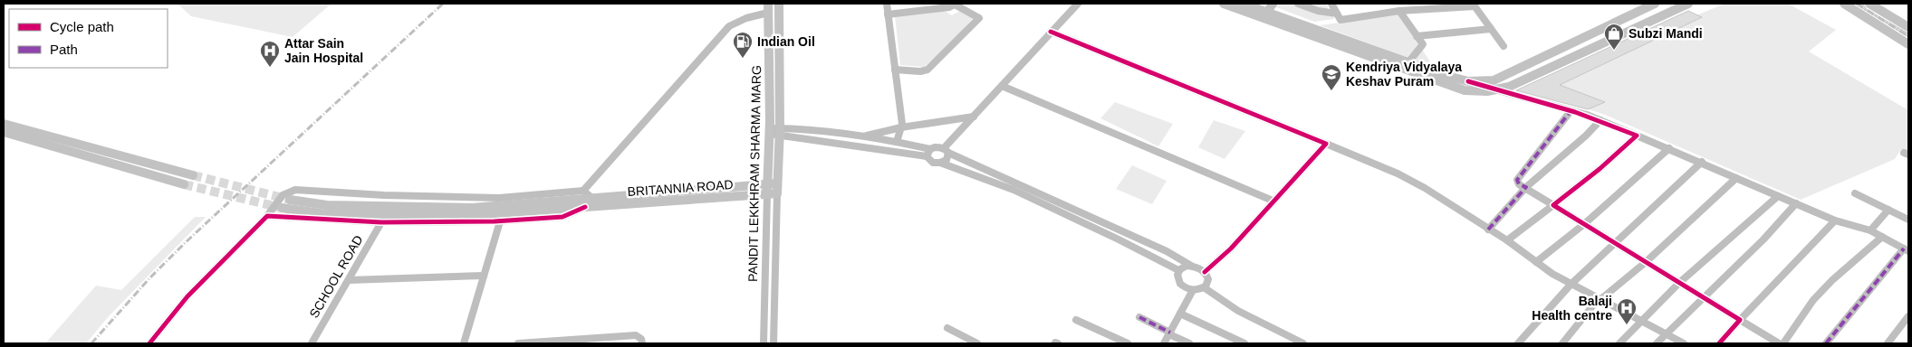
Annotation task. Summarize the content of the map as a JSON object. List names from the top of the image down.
{
  "streets": {
    "main road": ["PANDIT LEKKHRAM SHARMA MARG", "BRITANNIA ROAD"],
    "street": ["SCHOOL ROAD"]
  },
  "crossings": [
    ["PANDIT LEKKHRAM SHARMA MARG", "BRITANNIA ROAD"]
  ],
  "places": {
    "shop": ["Subzi Mandi"],
    "fuel station": ["Indian Oil"],
    "hospital": ["Attar Sain Jain Hospital", "Balaji Health centre"],
    "school or university": ["Kendriya Vidyalaya Keshav Puram"]
  },
  "legend": ["Cycle path", "Path"]
}
